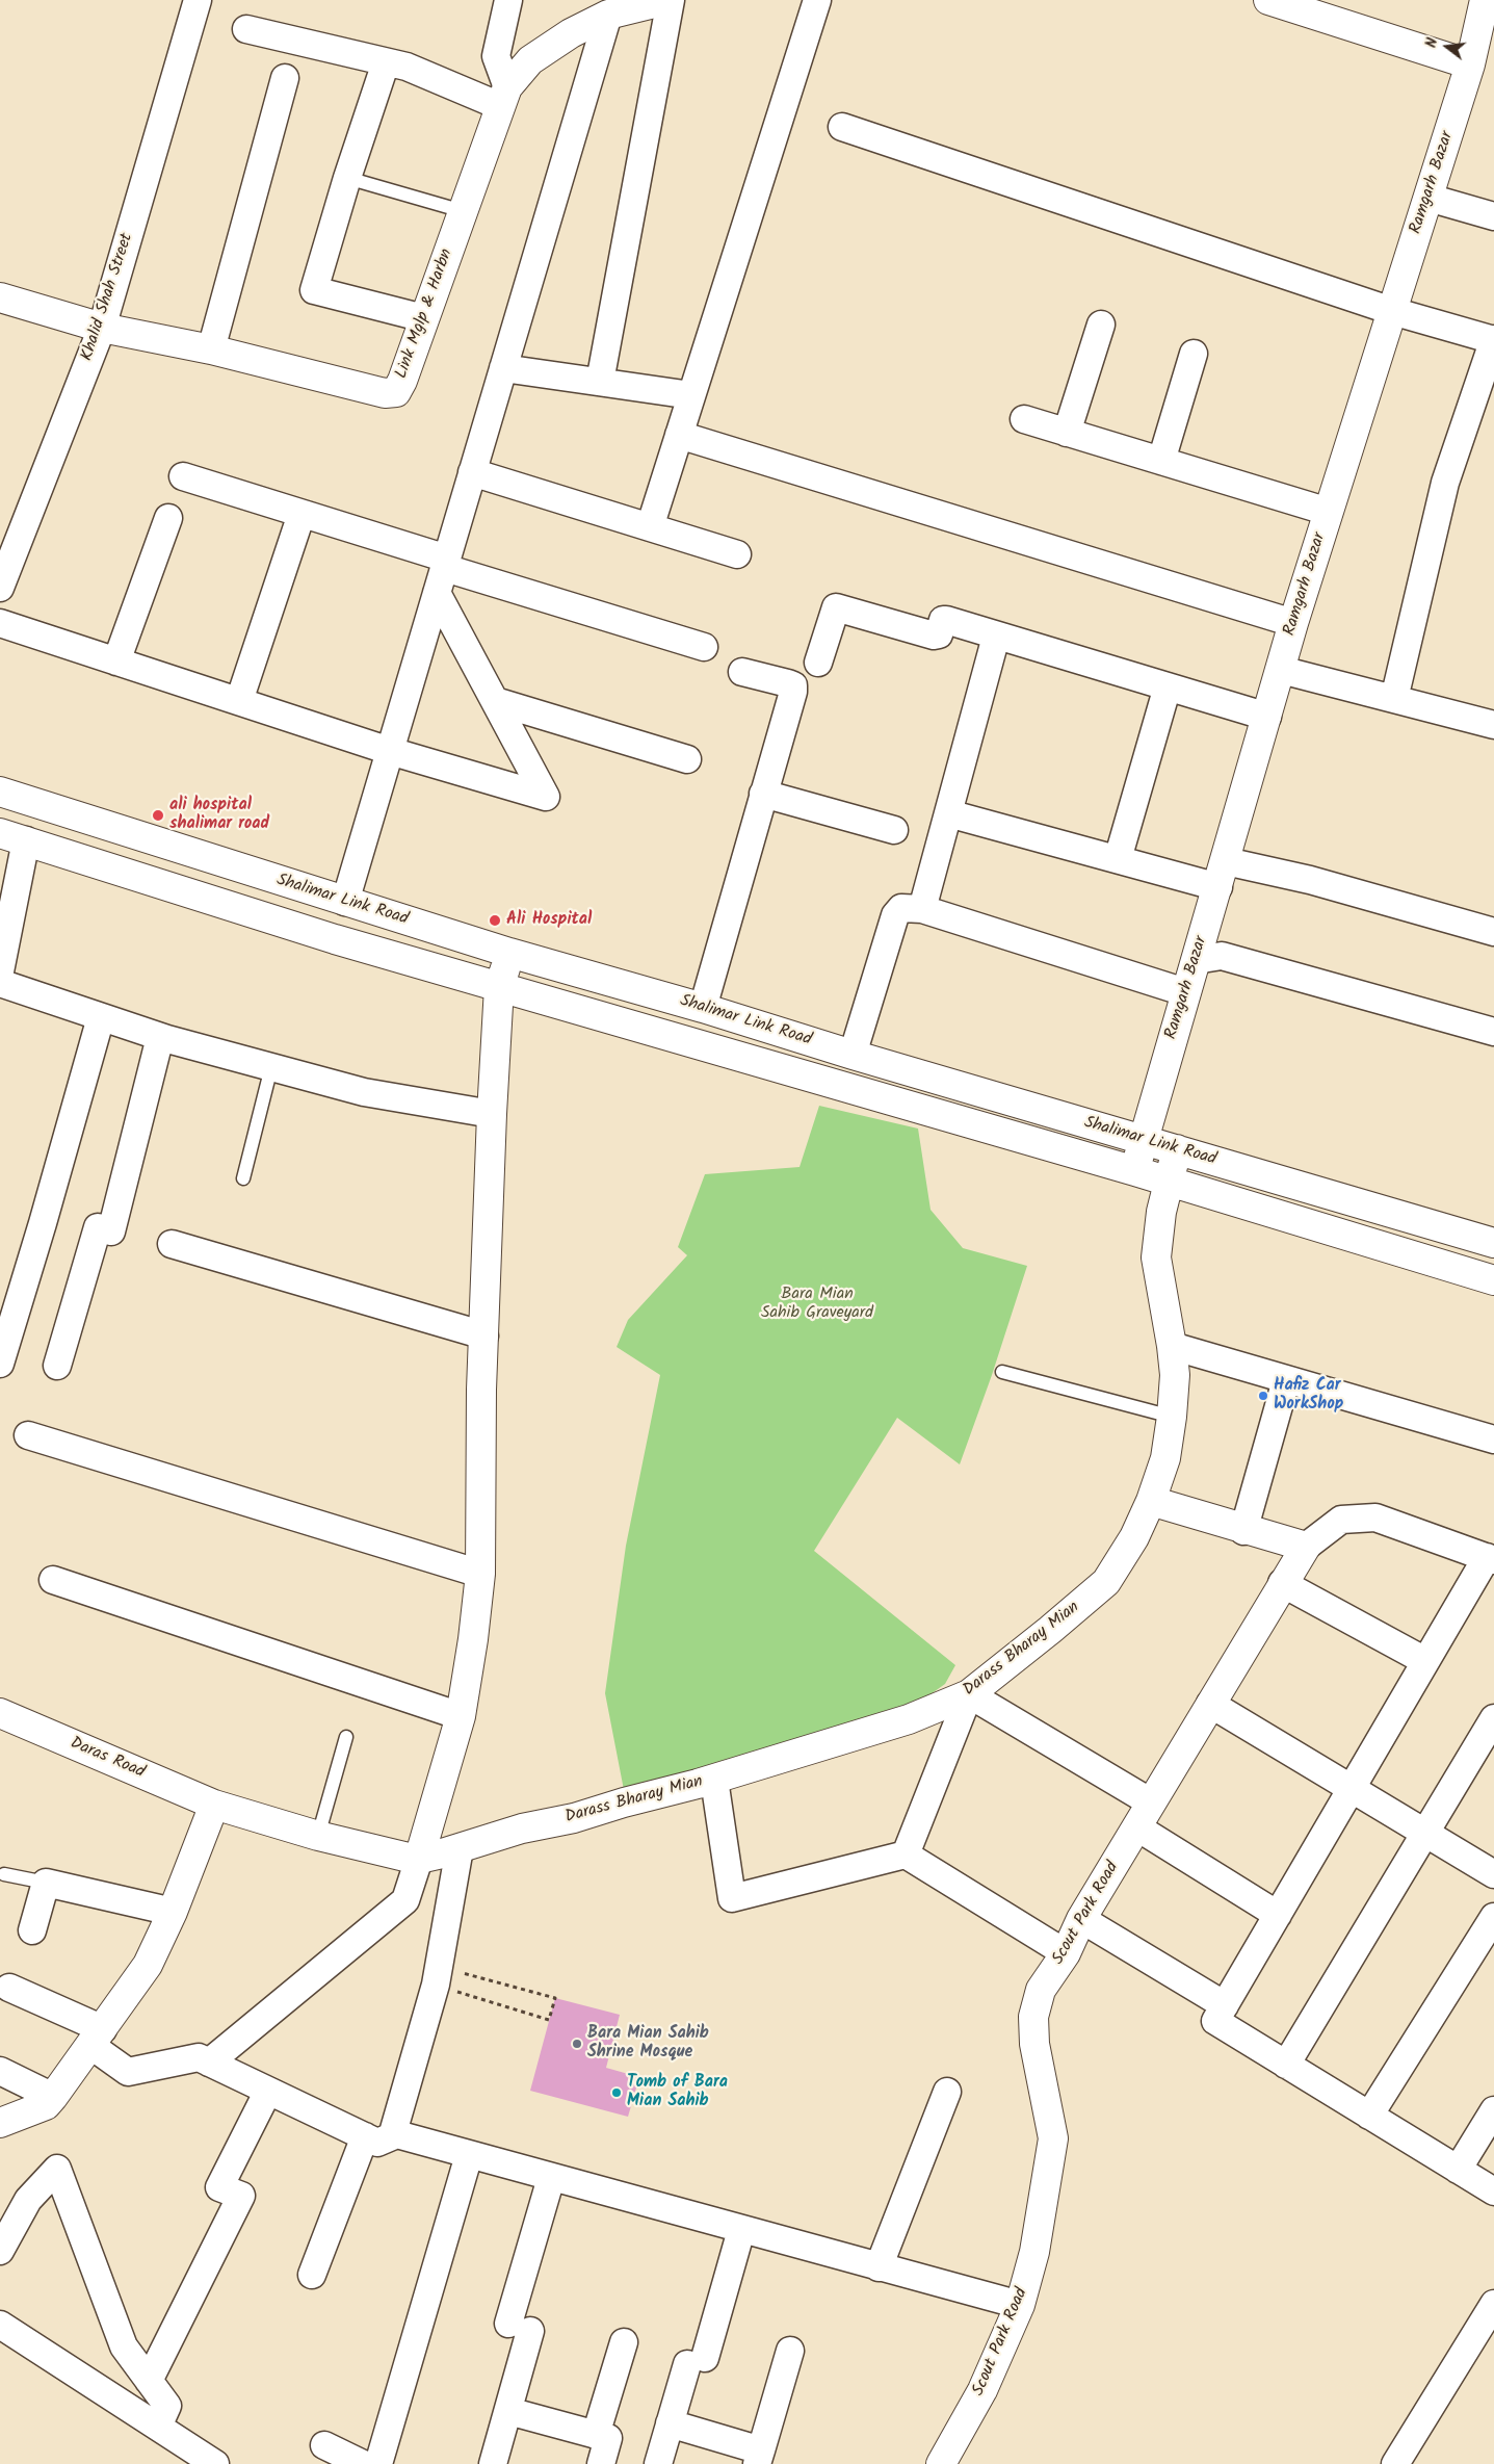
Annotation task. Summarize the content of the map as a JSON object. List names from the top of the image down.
{
  "streets": {
    "street": [
      "Ramgarh Bazar",
      "Khalid Shah Street",
      "Link Mglp & Harbn",
      "Shalimar Link Road",
      "Darass Bharay Mian",
      "Daras Road",
      "Scout Park Road"
    ]
  },
  "crossings": [
    ["Ramgarh Bazar", "Shalimar Link Road"],
    ["Khalid Shah Street", "Link Mglp & Harbn"],
    ["Shalimar Link Road", "Darass Bharay Mian"],
    ["Darass Bharay Mian", "Daras Road"]
  ],
  "parks": ["Bara Mian Sahib Graveyard"],
  "places": [
    "ali hospital shalimar road",
    "Ali Hospital",
    "Hafiz Car WorkShop",
    "Bara Mian Sahib Shrine Mosque",
    "Tomb of Bara Mian Sahib"
  ],
  "north": "left"
}
